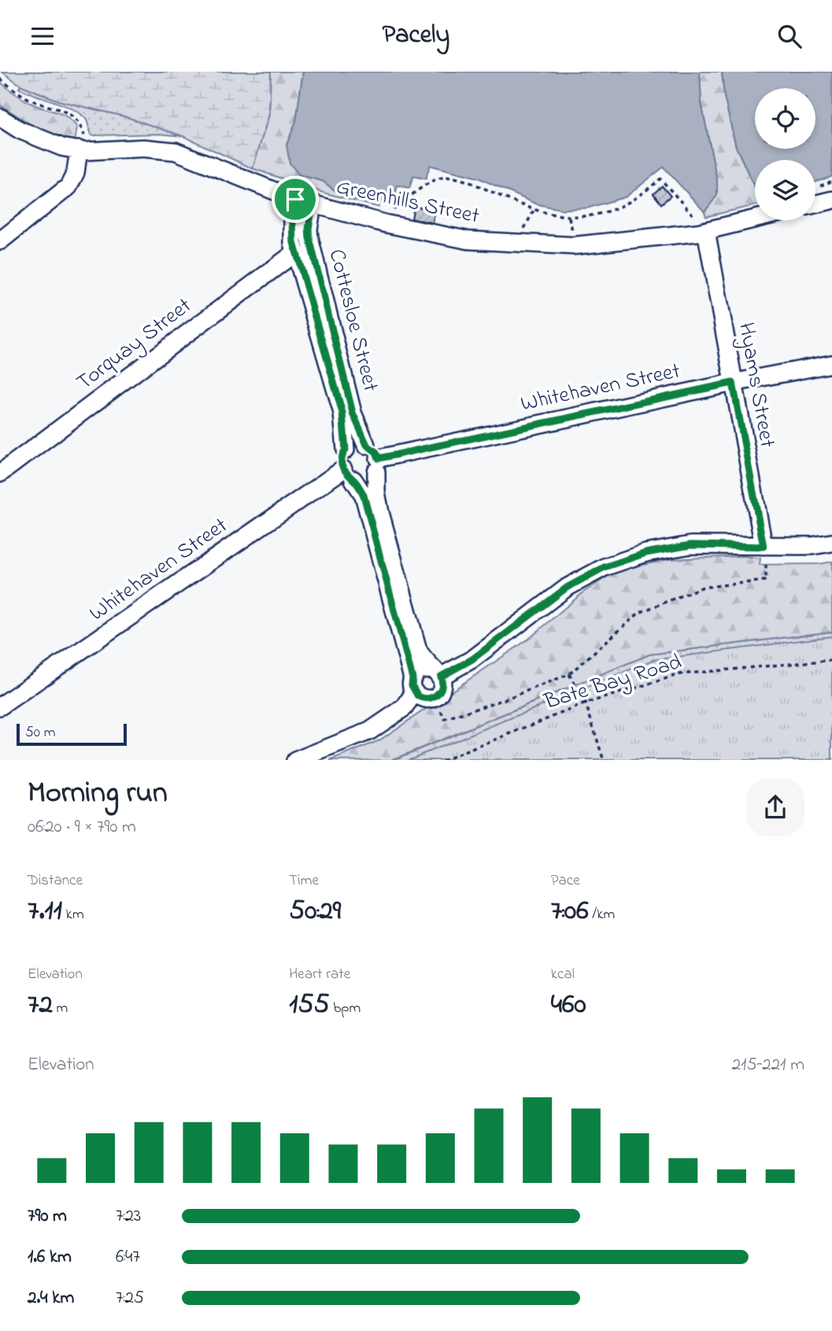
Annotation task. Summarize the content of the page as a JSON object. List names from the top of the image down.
{
  "streets": {
    "street": [
      "Greenhills Street",
      "Cottesloe Street",
      "Torquay Street",
      "Hyams Street",
      "Whitehaven Street"
    ],
    "path": ["Bate Bay Road"]
  },
  "crossings": [
    ["Greenhills Street", "Cottesloe Street"],
    ["Greenhills Street", "Hyams Street"],
    ["Cottesloe Street", "Torquay Street"],
    ["Cottesloe Street", "Whitehaven Street"],
    ["Hyams Street", "Whitehaven Street"]
  ],
  "scale_bar": "50 m",
  "page": {
    "header": "Pacely",
    "scale": "50 m",
    "heading": ["Morning run", "06:20 · 9 × 790 m"],
    "stats": [
      ["Distance", "7.11 km"],
      ["Time", "50:29"],
      ["Pace", "7:06 /km"],
      ["Elevation", "72 m"],
      ["Heart rate", "155 bpm"],
      ["kcal", "460"]
    ],
    "chart": ["Elevation", "215–221 m"],
    "list": [
      {
        "name": "790 m",
        "note": "7:23"
      },
      {
        "name": "1.6 km",
        "note": "6:47"
      },
      {
        "name": "2.4 km",
        "note": "7:25"
      }
    ]
  }
}
